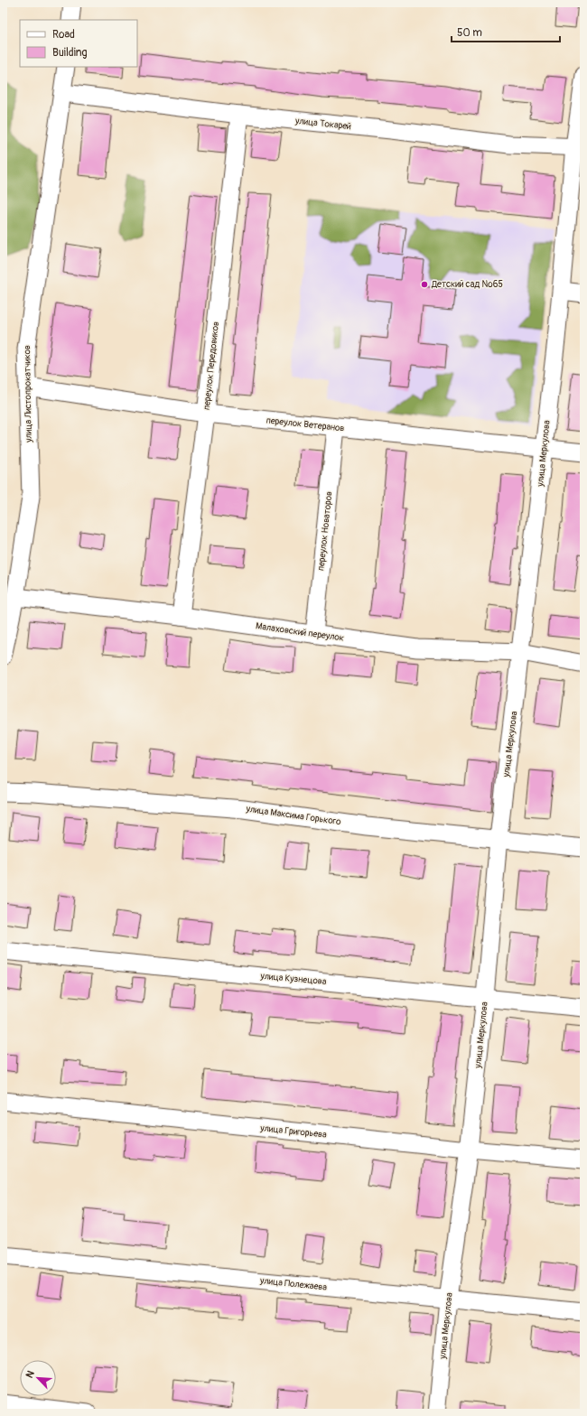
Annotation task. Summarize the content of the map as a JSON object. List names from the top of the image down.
{
  "streets": {
    "street": [
      "улица Токарей",
      "переулок Передовиков",
      "улица Листопрокатчиков",
      "переулок Ветеранов",
      "улица Меркулова",
      "переулок Новаторов",
      "Малаховский переулок",
      "улица Максима Горького",
      "улица Кузнецова",
      "улица Григорьева",
      "улица Полежаева"
    ]
  },
  "crossings": [
    ["улица Токарей", "переулок Передовиков"],
    ["улица Токарей", "улица Листопрокатчиков"],
    ["улица Токарей", "улица Меркулова"],
    ["переулок Передовиков", "переулок Ветеранов"],
    ["переулок Передовиков", "Малаховский переулок"],
    ["улица Листопрокатчиков", "переулок Ветеранов"],
    ["улица Листопрокатчиков", "Малаховский переулок"],
    ["переулок Ветеранов", "улица Меркулова"],
    ["переулок Ветеранов", "переулок Новаторов"],
    ["улица Меркулова", "Малаховский переулок"],
    ["улица Меркулова", "улица Максима Горького"],
    ["улица Меркулова", "улица Кузнецова"],
    ["улица Меркулова", "улица Григорьева"],
    ["улица Меркулова", "улица Полежаева"],
    ["переулок Новаторов", "Малаховский переулок"]
  ],
  "places": ["Детский сад №65"],
  "legend": ["Road", "Building"],
  "scale_bar": "50 m",
  "north": "top left"
}
